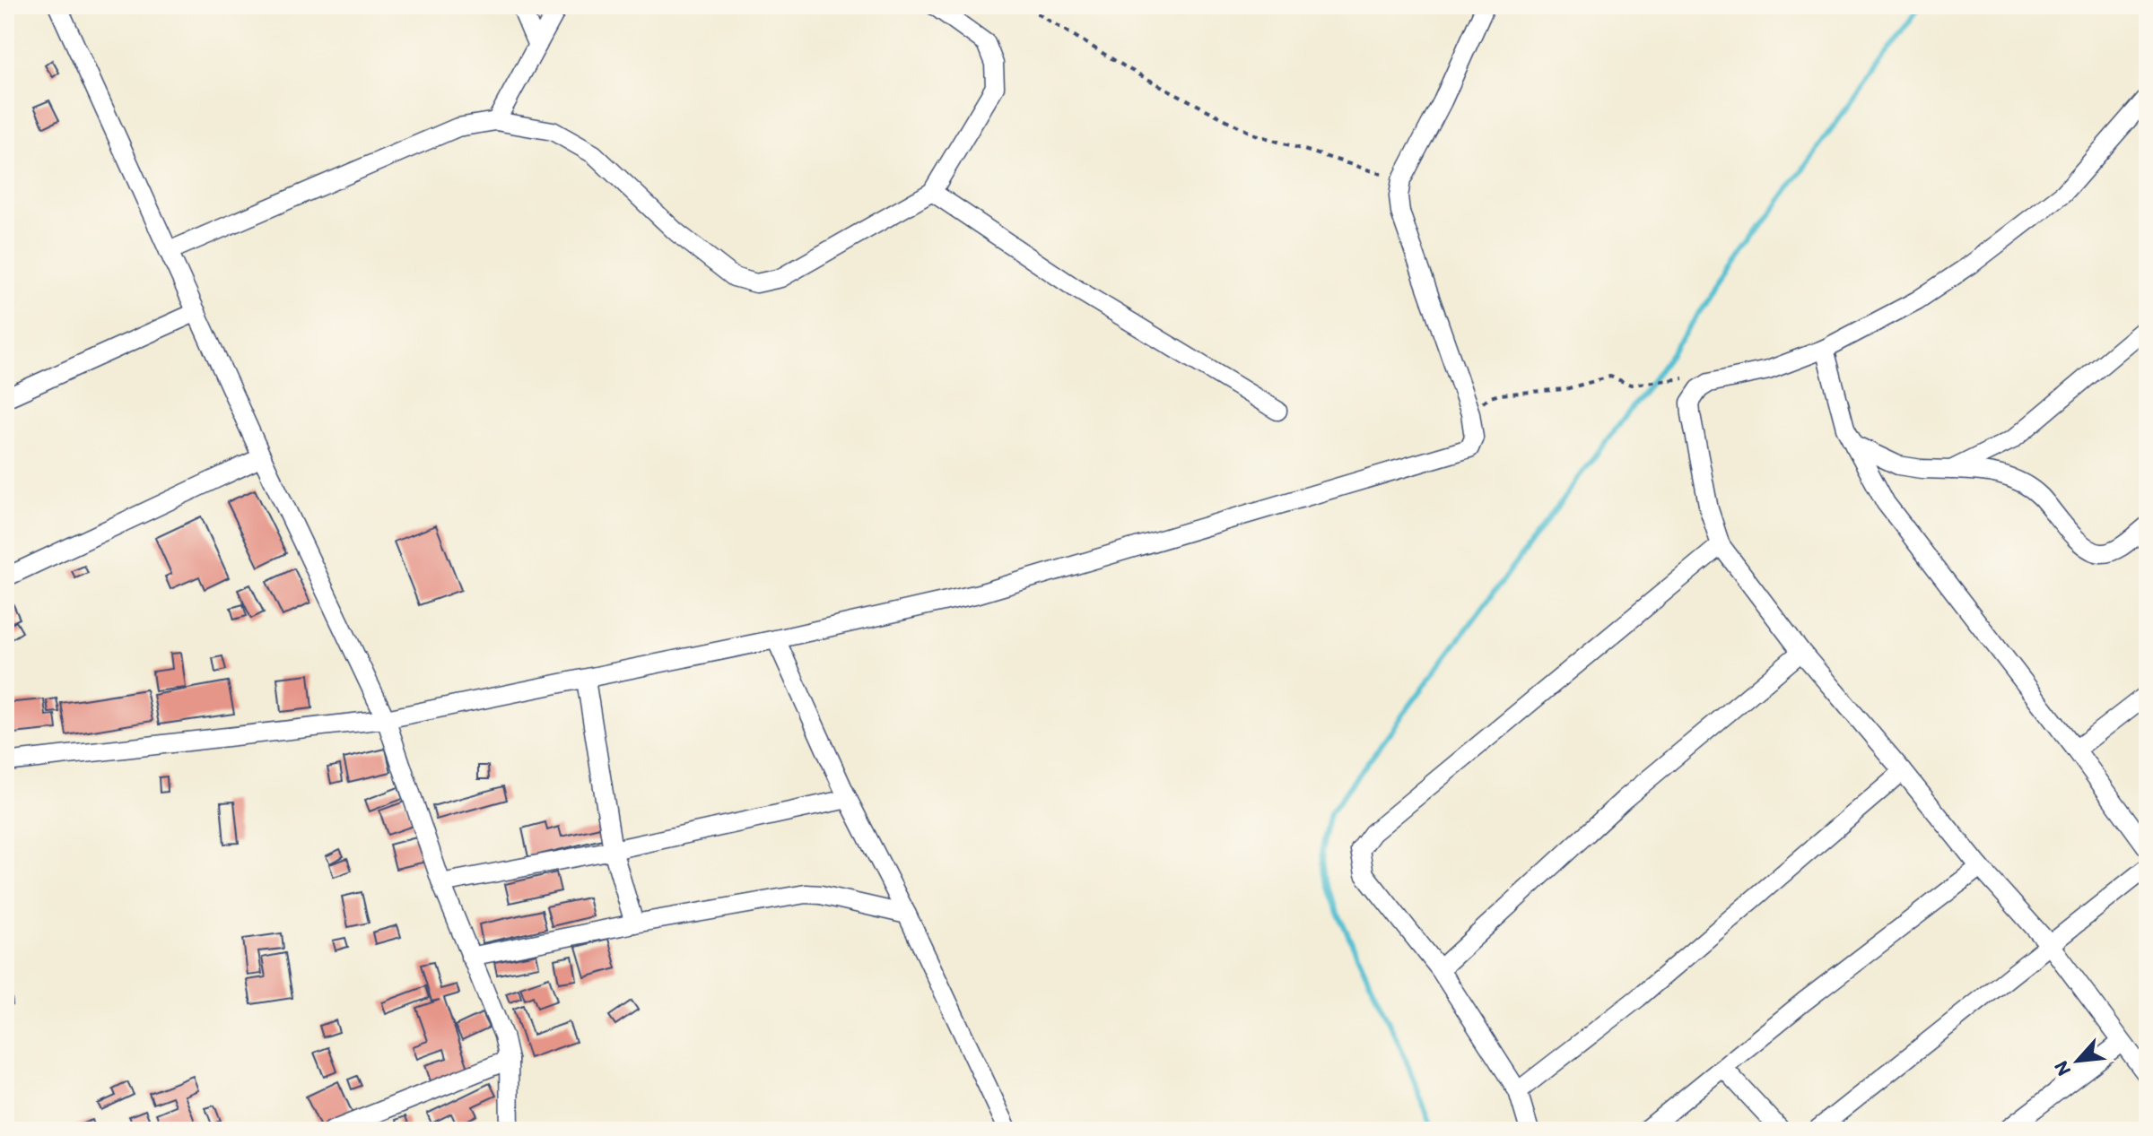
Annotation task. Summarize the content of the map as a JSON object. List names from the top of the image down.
{
  "north": "bottom left"
}
